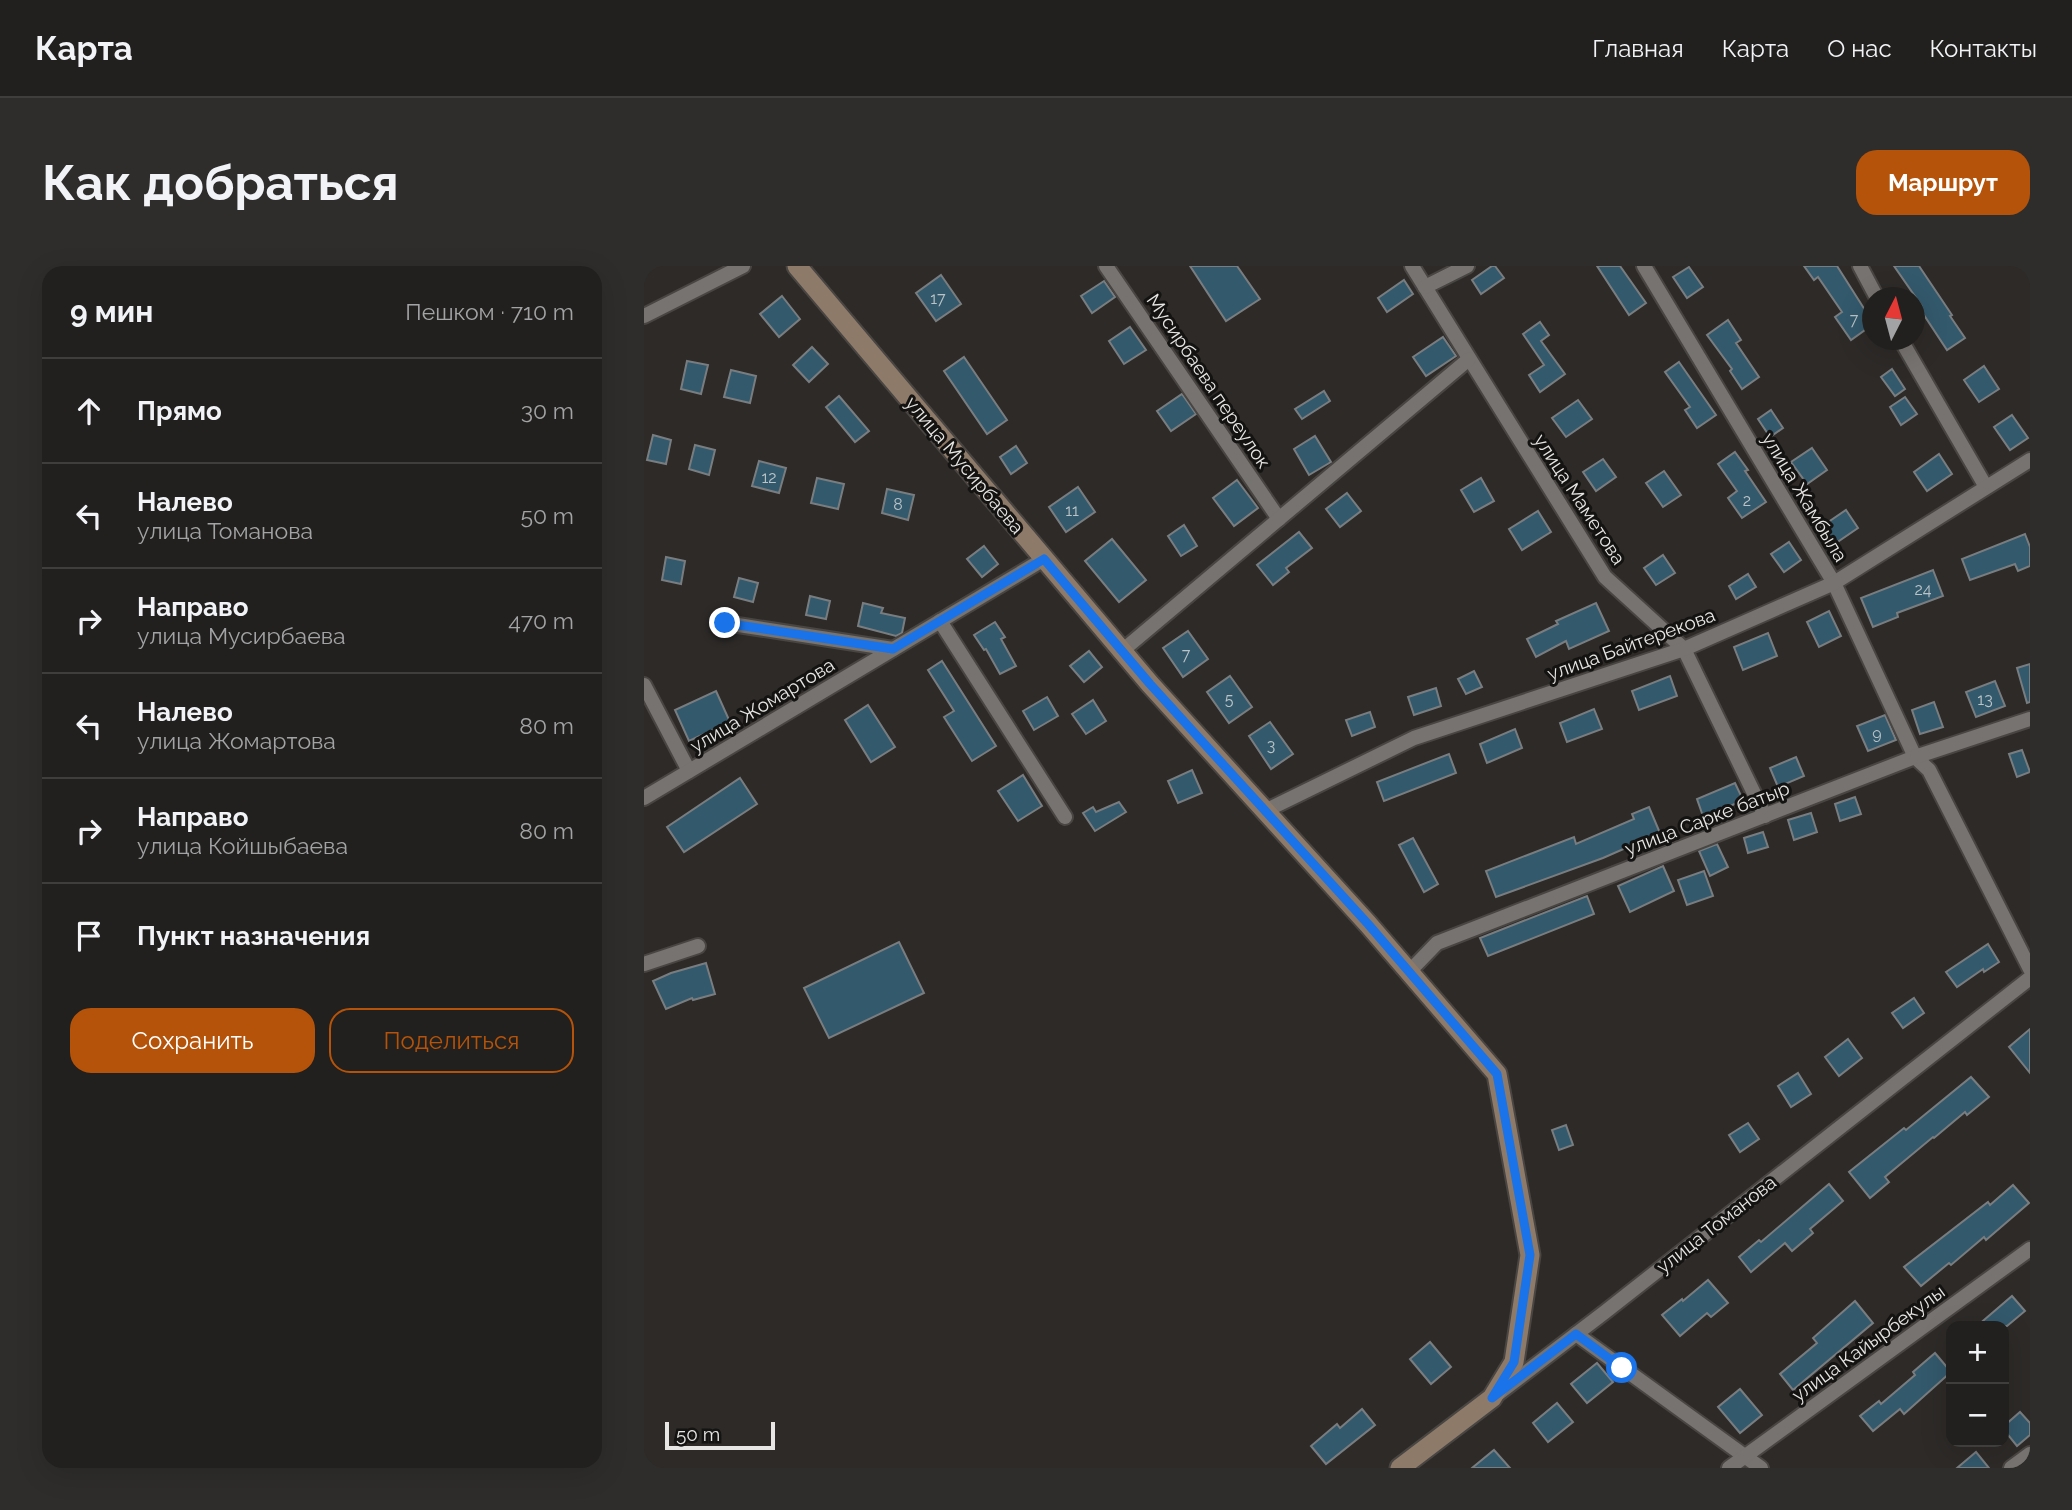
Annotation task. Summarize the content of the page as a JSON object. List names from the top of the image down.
{
  "streets": {
    "street": [
      "Мусирбаева переулок",
      "улица Мусирбаева",
      "улица Жамбыла",
      "улица Маметова",
      "улица Байтерекова",
      "улица Жомартова",
      "улица Сарке батыр",
      "улица Томанова",
      "улица Кайырбекулы"
    ]
  },
  "crossings": [
    ["улица Мусирбаева", "улица Байтерекова"],
    ["улица Мусирбаева", "улица Жомартова"],
    ["улица Мусирбаева", "улица Сарке батыр"],
    ["улица Мусирбаева", "улица Томанова"],
    ["улица Жамбыла", "улица Байтерекова"],
    ["улица Жамбыла", "улица Сарке батыр"],
    ["улица Маметова", "улица Байтерекова"],
    ["улица Маметова", "улица Сарке батыр"]
  ],
  "house_numbers": [
    "17",
    "7",
    "12",
    "2",
    "8",
    "11",
    "24",
    "7",
    "5",
    "13",
    "9",
    "3"
  ],
  "scale_bar": "50 m",
  "north": "top",
  "page": {
    "header": "Карта",
    "nav": [
      "Главная",
      "Карта",
      "О нас",
      "Контакты"
    ],
    "buttons": [
      "Маршрут",
      ["Сохранить", "Поделиться"]
    ],
    "title": "Как добраться",
    "heading": ["9 мин", "Пешком · 710 m"],
    "list": [
      ["Прямо", "30 m"],
      ["Налево", "улица Томанова", "50 m"],
      ["Направо", "улица Мусирбаева", "470 m"],
      ["Налево", "улица Жомартова", "80 m"],
      ["Направо", "улица Койшыбаева", "80 m"],
      "Пункт назначения"
    ],
    "map_buttons": ["+", "−"],
    "scale": "50 m"
  }
}
